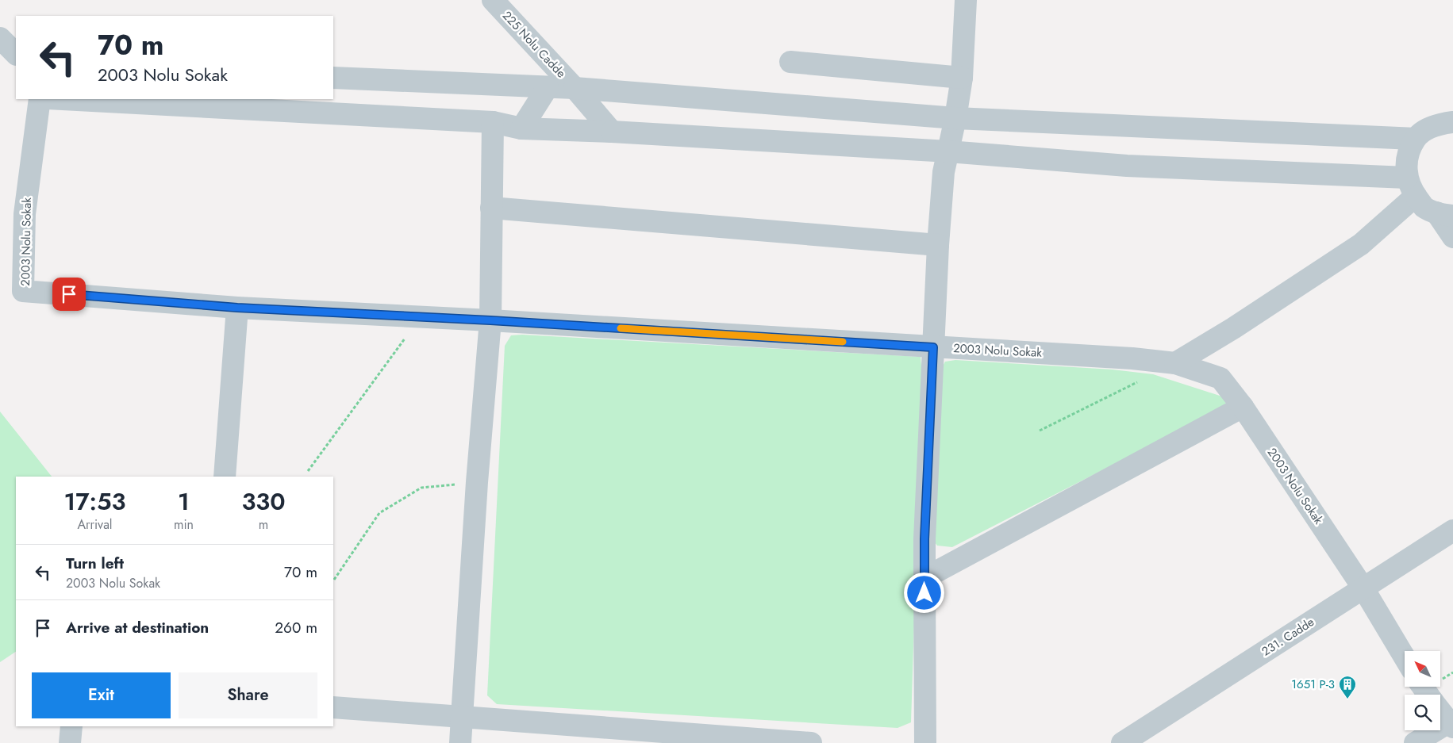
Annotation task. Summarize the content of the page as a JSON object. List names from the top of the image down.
{
  "streets": {
    "street": ["225 Nolu Cadde", "2003 Nolu Sokak", "231. Cadde"]
  },
  "crossings": [
    ["2003 Nolu Sokak", "231. Cadde"]
  ],
  "places": {
    "building": ["1651 P-3"]
  },
  "north": "top left",
  "page": {
    "turn": ["70 m", "2003 Nolu Sokak"],
    "eta": [
      "17:53",
      "Arrival",
      "1",
      "min",
      "330",
      "m"
    ],
    "list": [
      {
        "name": "Turn left",
        "note": "2003 Nolu Sokak",
        "value": "70 m"
      },
      {
        "name": "Arrive at destination",
        "value": "260 m"
      }
    ],
    "buttons": ["Exit", "Share"]
  }
}
